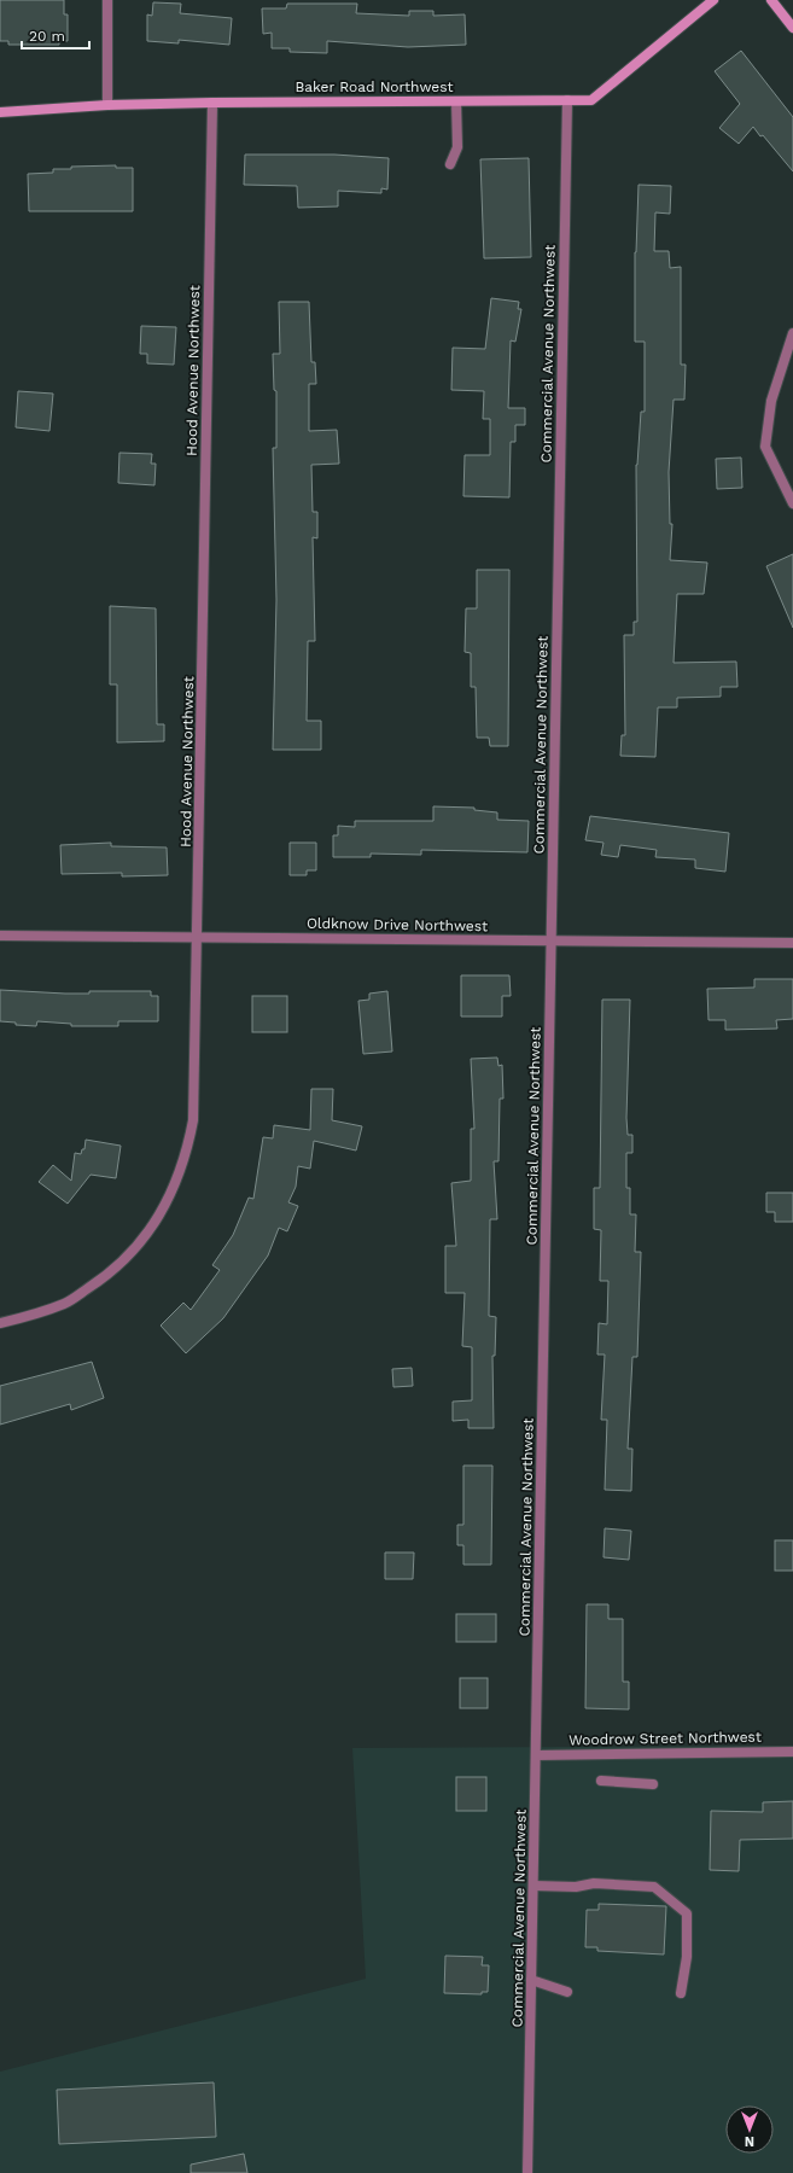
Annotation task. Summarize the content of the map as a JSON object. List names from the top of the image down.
{
  "streets": {
    "street": [
      "Baker Road Northwest",
      "Commercial Avenue Northwest",
      "Hood Avenue Northwest",
      "Oldknow Drive Northwest",
      "Woodrow Street Northwest"
    ]
  },
  "crossings": [
    ["Baker Road Northwest", "Commercial Avenue Northwest"],
    ["Baker Road Northwest", "Hood Avenue Northwest"],
    ["Commercial Avenue Northwest", "Oldknow Drive Northwest"],
    ["Commercial Avenue Northwest", "Woodrow Street Northwest"],
    ["Hood Avenue Northwest", "Oldknow Drive Northwest"]
  ],
  "scale_bar": "20 m",
  "north": "bottom"
}
